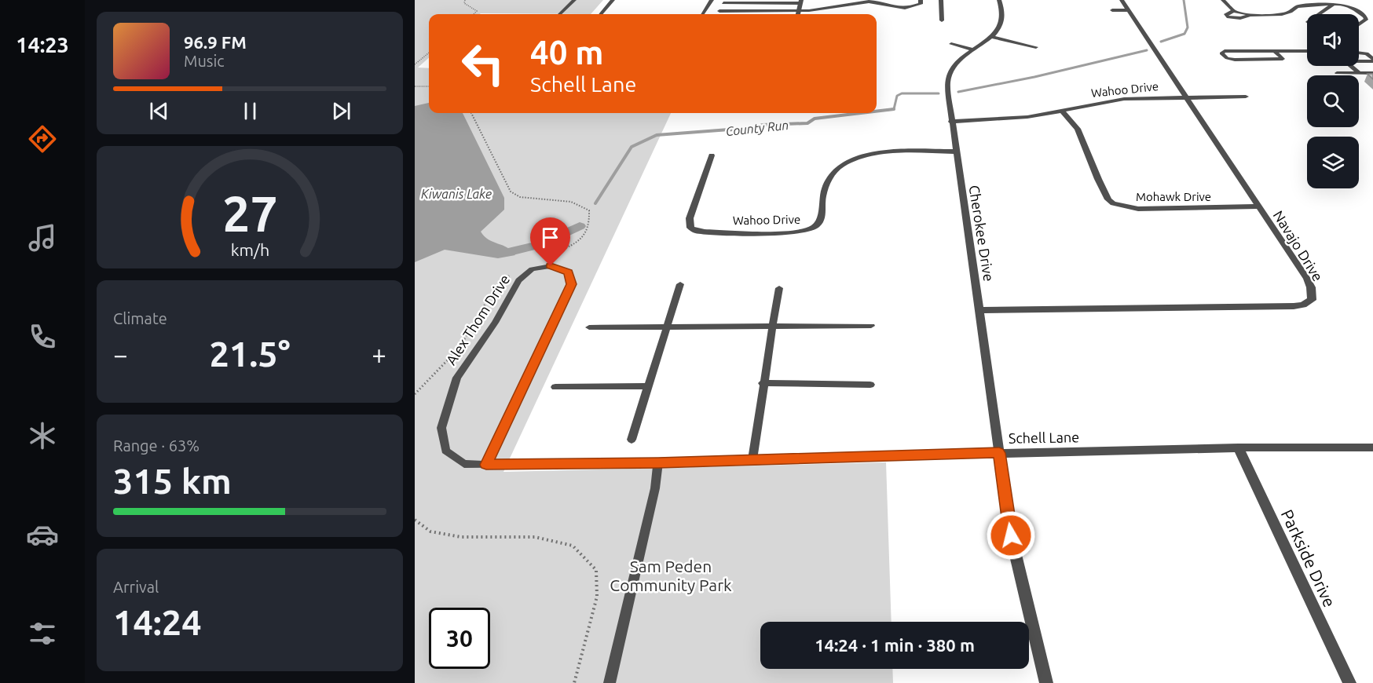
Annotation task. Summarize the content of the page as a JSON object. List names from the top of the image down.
{
  "streets": {
    "street": [
      "Wahoo Drive",
      "Mohawk Drive",
      "Cherokee Drive",
      "Navajo Drive",
      "Schell Lane",
      "Parkside Drive"
    ],
    "lane": ["Alex Thom Drive"]
  },
  "crossings": [
    ["Wahoo Drive", "Mohawk Drive"],
    ["Wahoo Drive", "Cherokee Drive"],
    ["Wahoo Drive", "Navajo Drive"],
    ["Mohawk Drive", "Navajo Drive"],
    ["Cherokee Drive", "Navajo Drive"],
    ["Cherokee Drive", "Schell Lane"],
    ["Alex Thom Drive", "Schell Lane"],
    ["Schell Lane", "Parkside Drive"]
  ],
  "water": ["County Run", "Kiwanis Lake"],
  "parks": ["Sam Peden Community Park"],
  "page": {
    "tabs": "14:23",
    "turn": ["40 m", "Schell Lane"],
    "song": ["96.9 FM", "Music"],
    "tile": [
      "Climate",
      ["Range · 63%", "315 km"],
      ["Arrival", "14:24"]
    ],
    "heat": ["−", "21.5°", "+"],
    "limit": "30",
    "trip": "14:24 · 1 min · 380 m",
    "gauge": ["27", "km/h"]
  }
}
